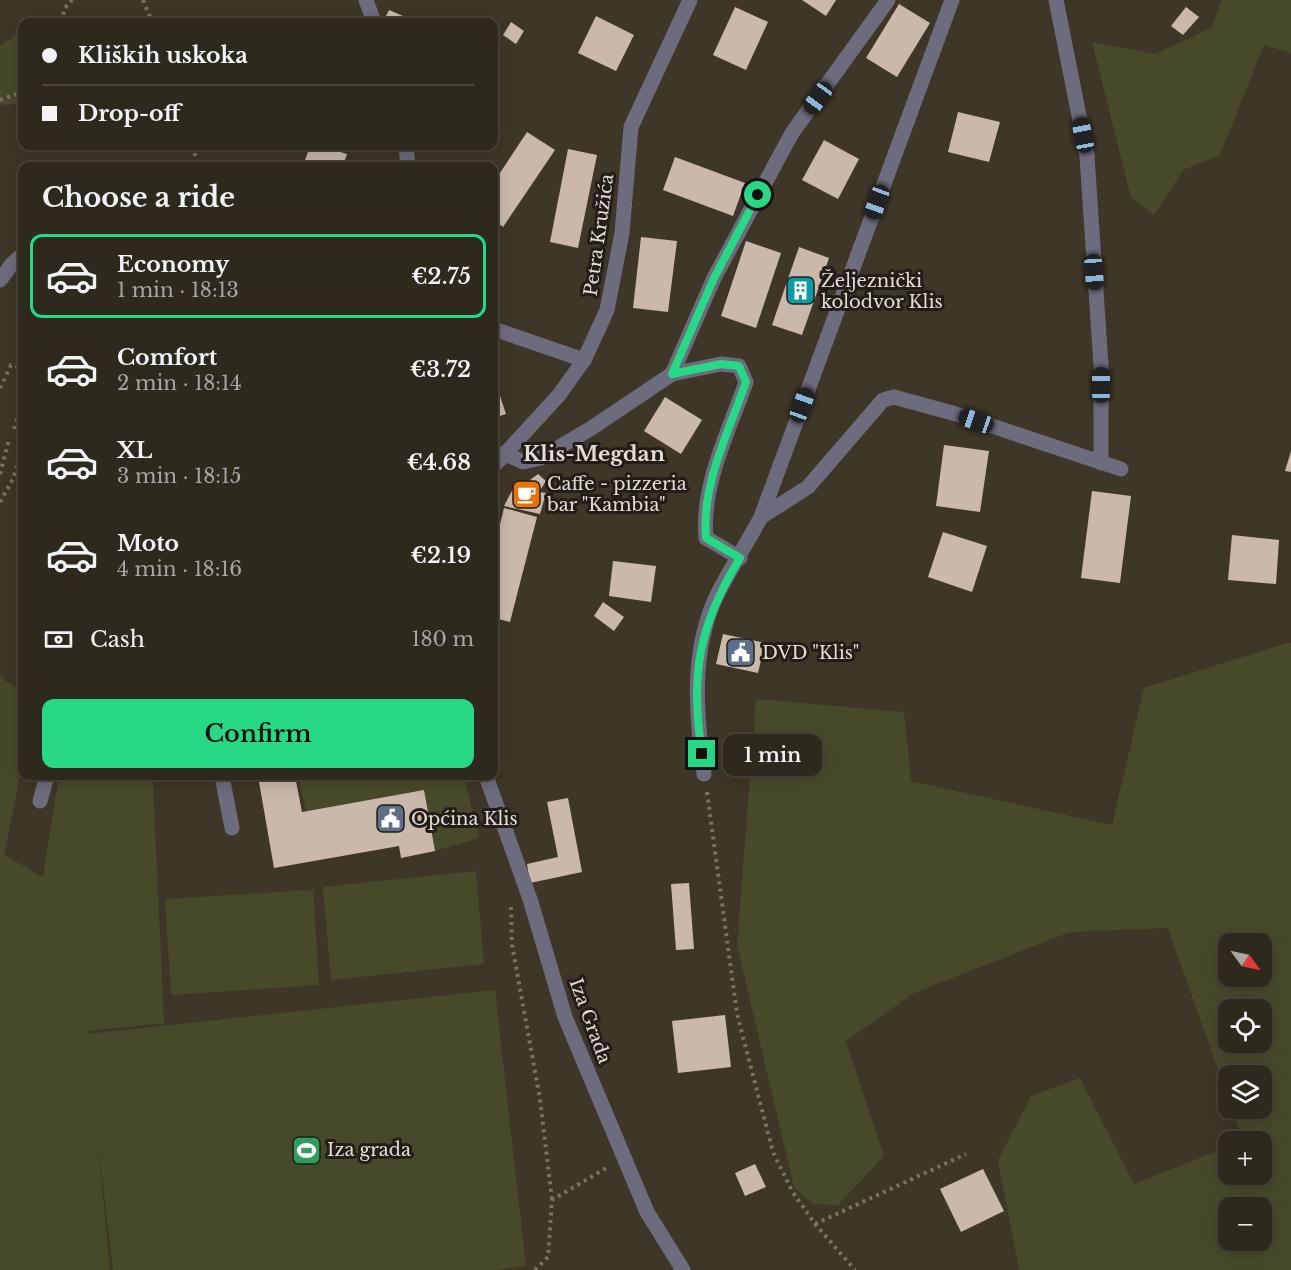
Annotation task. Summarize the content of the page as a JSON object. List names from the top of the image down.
{
  "streets": {
    "street": ["Petra Kružića", "Iza Grada"]
  },
  "districts": ["Klis-Megdan"],
  "places": {
    "building": ["Željeznički kolodvor Klis"],
    "cafe": ["Caffe - pizzeria bar \"Kambia\""],
    "public building": ["DVD \"Klis\"", "Općina Klis"],
    "sports": ["Iza grada"]
  },
  "north": "bottom right",
  "page": {
    "banner": ["Kliških uskoka", "Drop-off"],
    "heading": "Choose a ride",
    "list": [
      {
        "name": "Economy",
        "note": "1 min · 18:13",
        "value": "€2.75"
      },
      {
        "name": "Comfort",
        "note": "2 min · 18:14",
        "value": "€3.72"
      },
      {
        "name": "XL",
        "note": "3 min · 18:15",
        "value": "€4.68"
      },
      {
        "name": "Moto",
        "note": "4 min · 18:16",
        "value": "€2.19"
      }
    ],
    "pay": ["Cash", "180 m"],
    "buttons": "Confirm",
    "bubble": "1 min",
    "map_buttons": ["+", "−"]
  }
}
